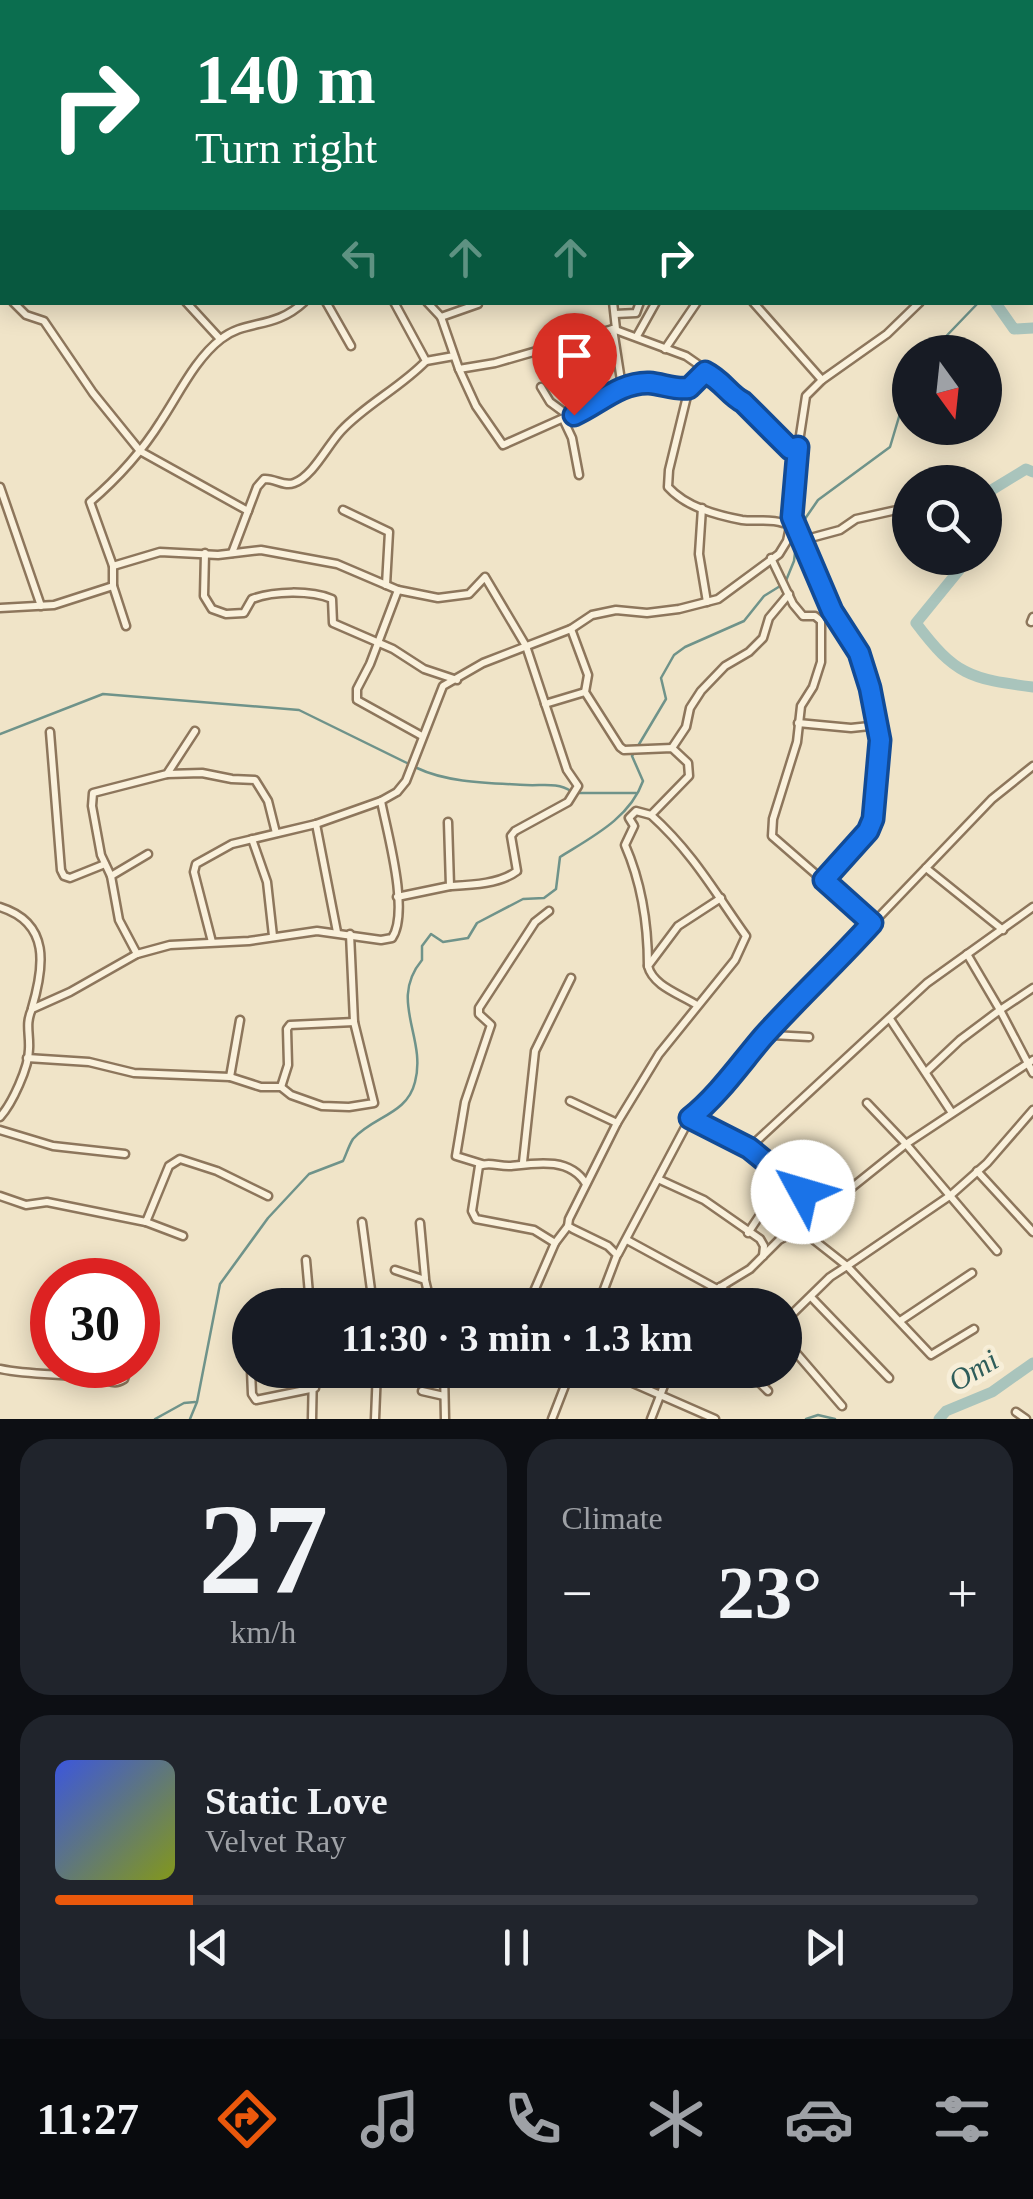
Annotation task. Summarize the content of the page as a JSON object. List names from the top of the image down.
{
  "water": ["Omi"],
  "north": "bottom",
  "page": {
    "turn": ["140 m", "Turn right"],
    "limit": "30",
    "trip": "11:30 · 3 min · 1.3 km",
    "tile": [
      ["27", "km/h"],
      "Climate"
    ],
    "heat": ["−", "23°", "+"],
    "song": ["Static Love", "Velvet Ray"],
    "tabs": "11:27"
  }
}
